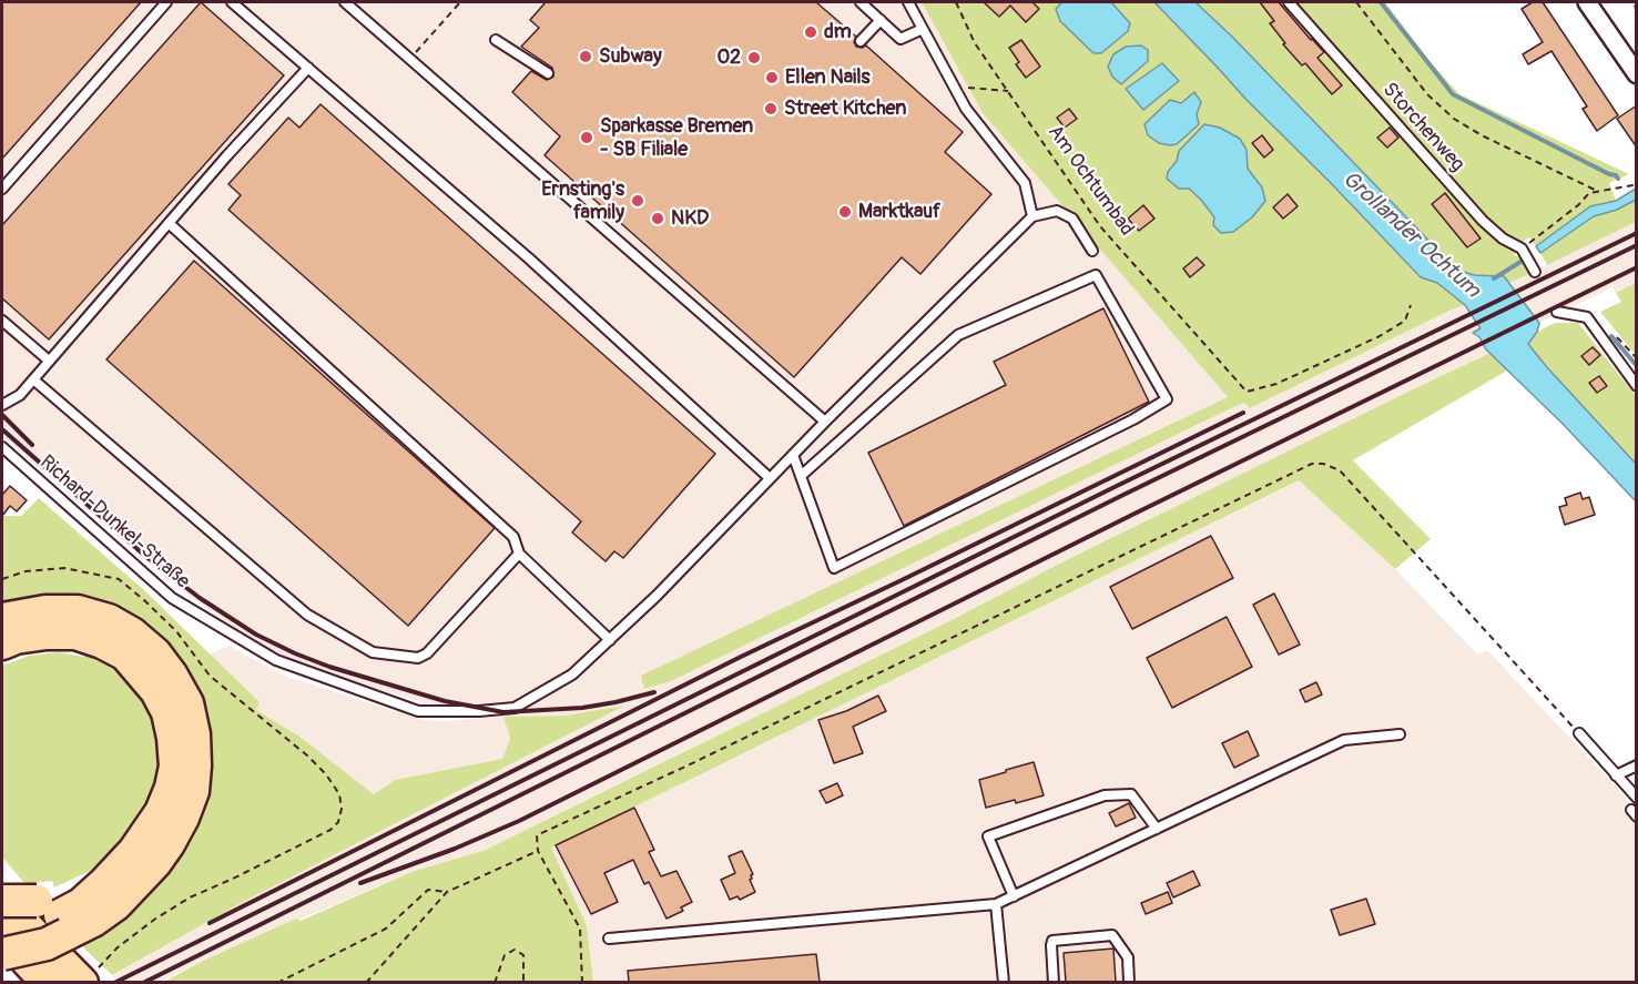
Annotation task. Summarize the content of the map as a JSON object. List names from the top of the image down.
{
  "streets": {
    "lane": ["Storchenweg", "Richard-Dunkel-Straße"],
    "path": ["Am Ochtumbad"]
  },
  "water": ["Grollander Ochtum"],
  "places": [
    "dm",
    "Subway",
    "O2",
    "Ellen Nails",
    "Street Kitchen",
    "Sparkasse Bremen - SB Filiale",
    "Ernsting's family",
    "Marktkauf",
    "NKD"
  ]
}
